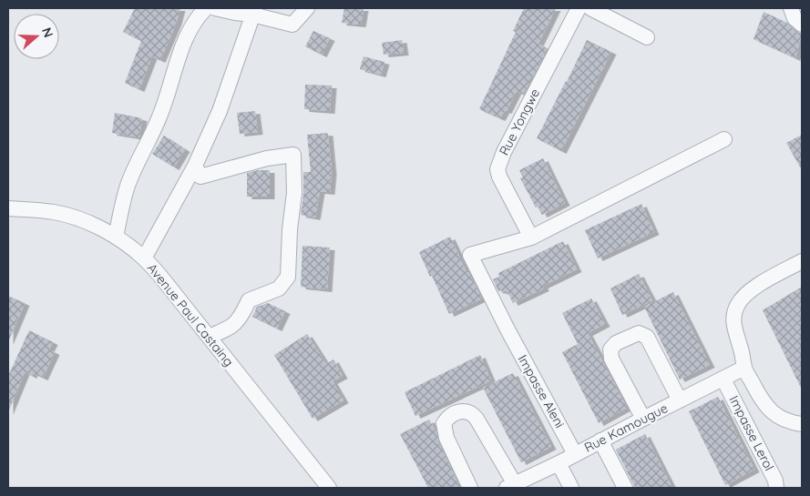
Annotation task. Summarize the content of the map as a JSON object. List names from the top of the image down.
{
  "streets": {
    "street": [
      "Rue Yongwe",
      "Avenue Paul Castaing",
      "Impasse Aleni",
      "Rue Kamougue",
      "Impasse Lerol"
    ]
  },
  "crossings": [
    ["Rue Yongwe", "Impasse Aleni"],
    ["Impasse Aleni", "Rue Kamougue"],
    ["Rue Kamougue", "Impasse Lerol"]
  ],
  "north": "right"
}
